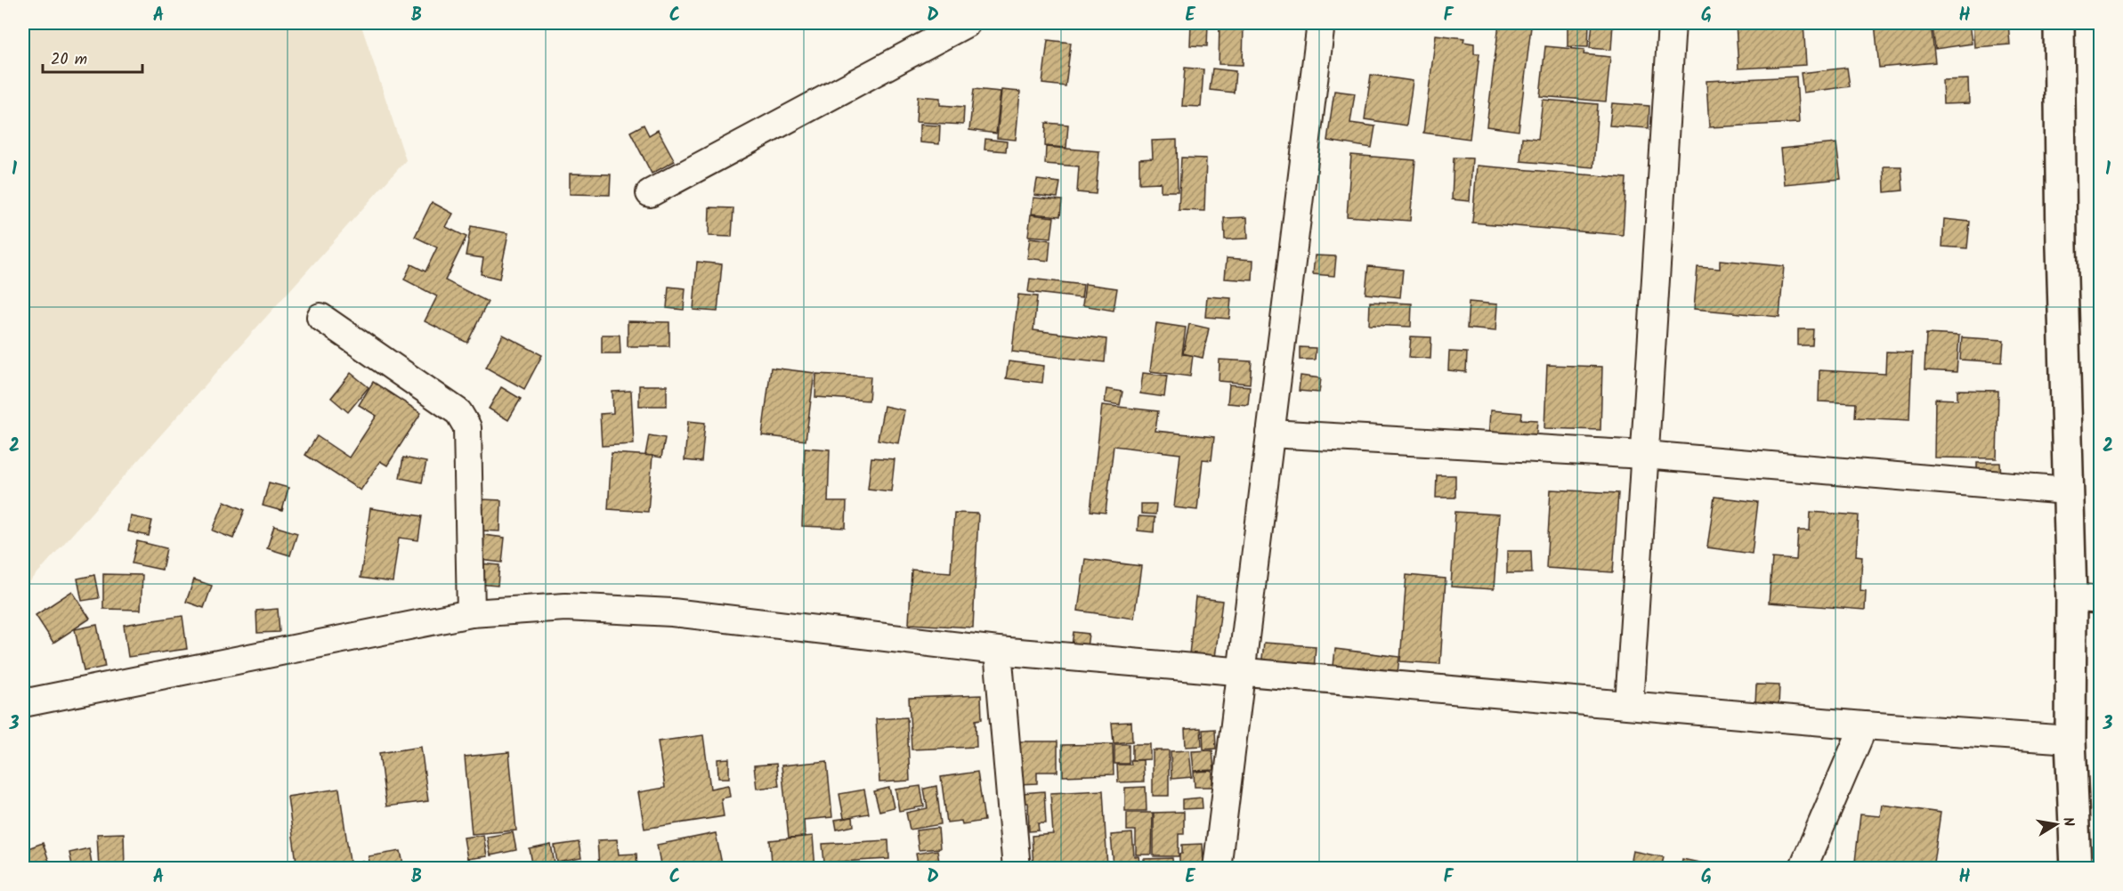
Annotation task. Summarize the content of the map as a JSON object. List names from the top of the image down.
{
  "scale_bar": "20 m",
  "north": "right",
  "grid": {
    "columns": [
      "A",
      "B",
      "C",
      "D",
      "E",
      "F",
      "G",
      "H"
    ],
    "rows": ["1", "2", "3"]
  }
}
